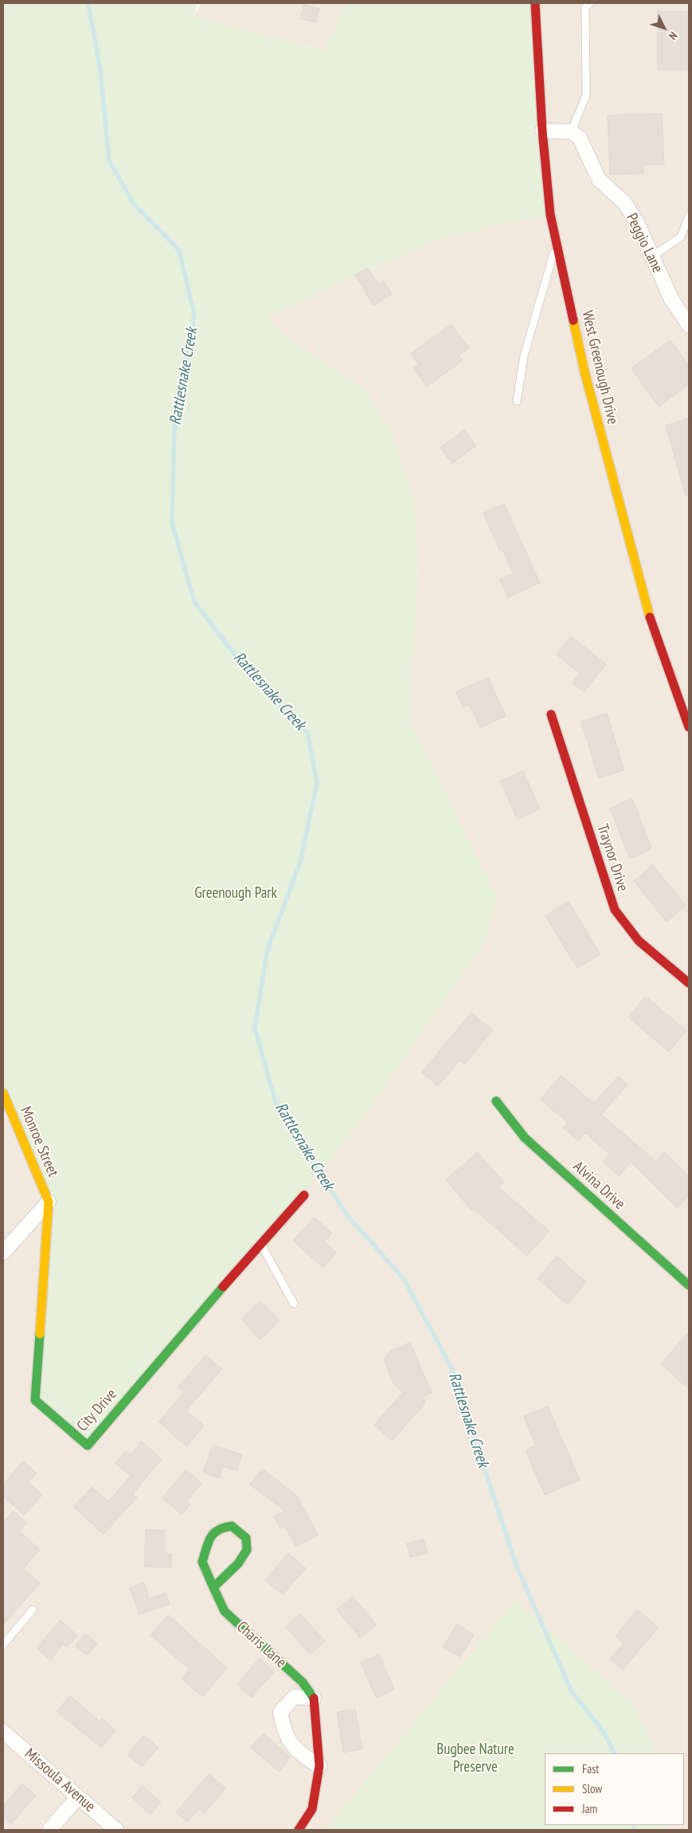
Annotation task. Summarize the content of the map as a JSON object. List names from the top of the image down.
{
  "streets": {
    "street": [
      "Peggio Lane",
      "West Greenough Drive",
      "Traynor Drive",
      "Monroe Street",
      "Alvina Drive",
      "City Drive",
      "Charis Lane",
      "Missoula Avenue"
    ]
  },
  "crossings": [
    ["Monroe Street", "City Drive"]
  ],
  "water": ["Rattlesnake Creek"],
  "parks": ["Greenough Park", "Bugbee Nature Preserve"],
  "legend": ["Fast", "Slow", "Jam"],
  "north": "bottom right"
}
